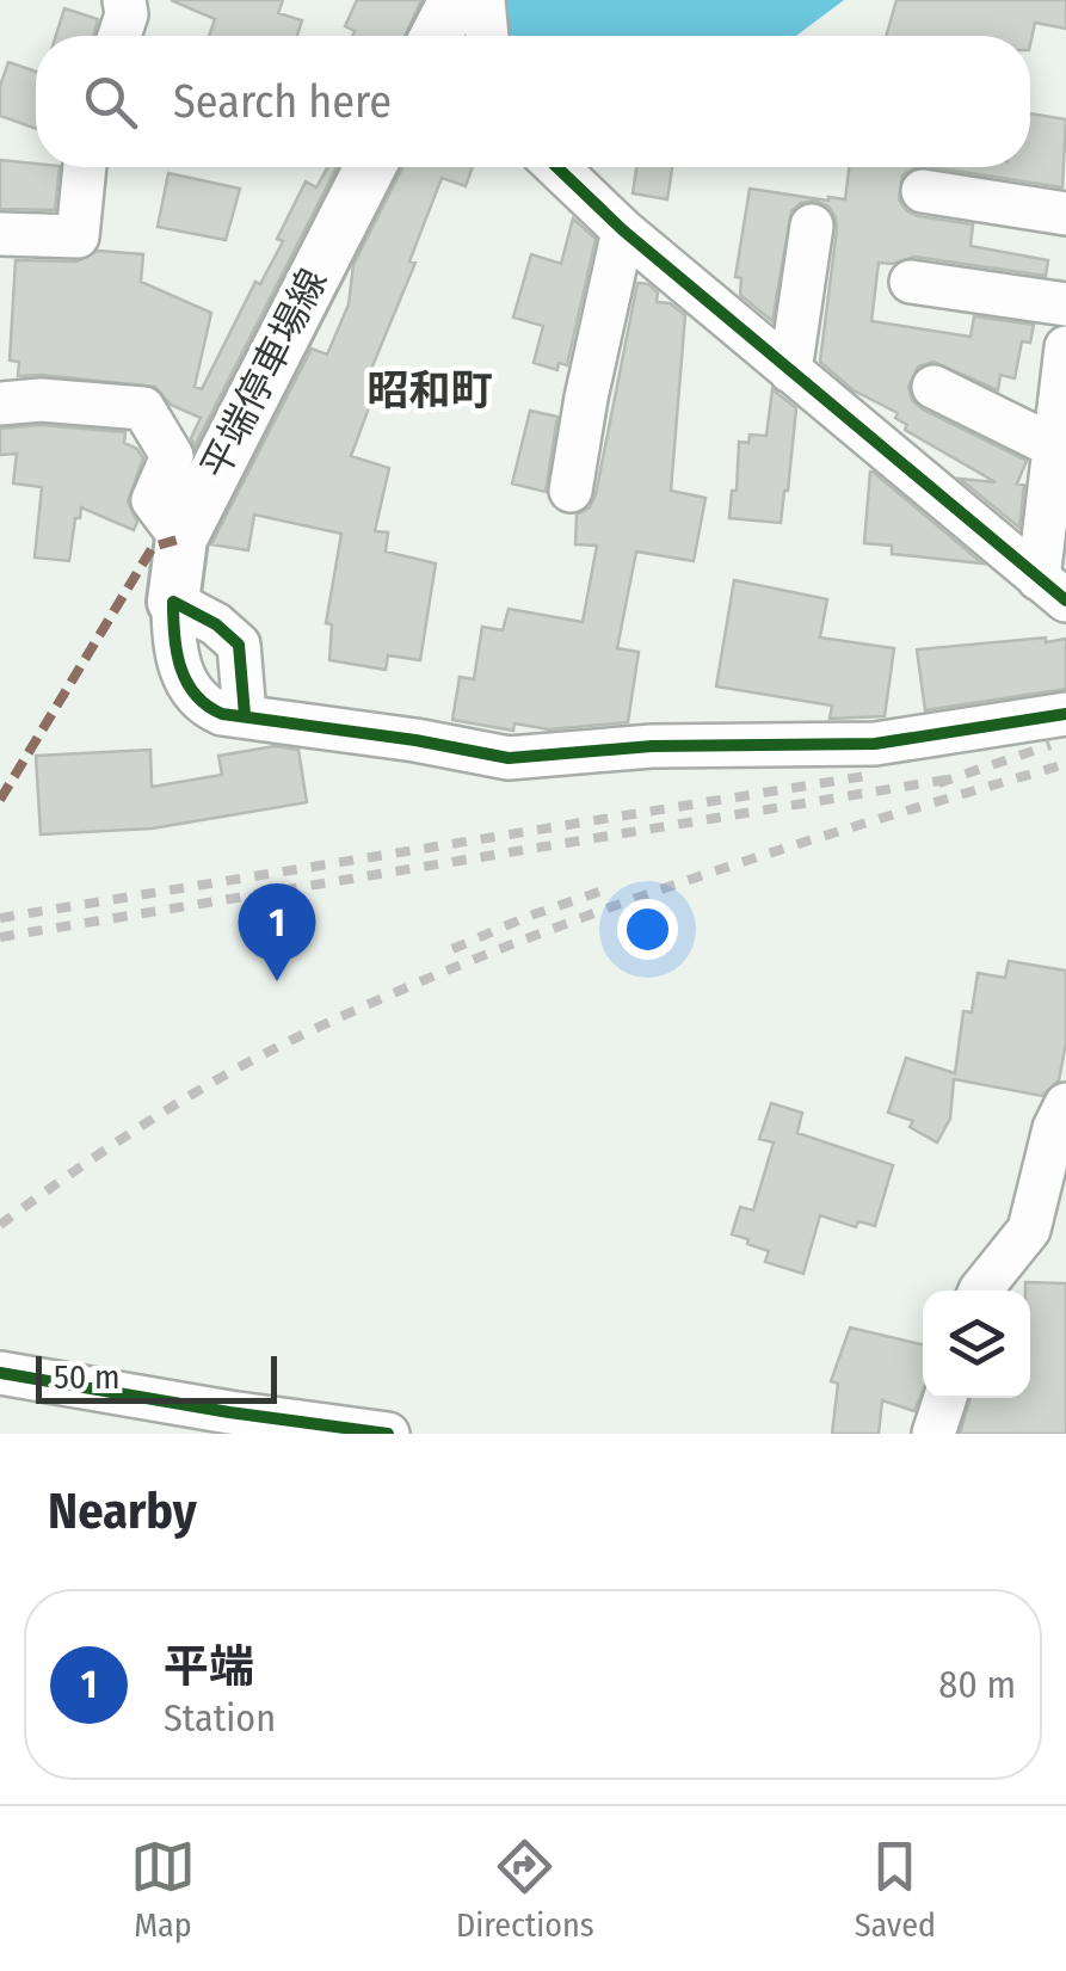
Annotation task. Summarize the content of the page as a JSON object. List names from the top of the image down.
{
  "streets": {
    "main road": ["平端停車場線"]
  },
  "districts": ["昭和町"],
  "scale_bar": "50 m",
  "page": {
    "search": "Search here",
    "pins": "1",
    "scale": "50 m",
    "heading": "Nearby",
    "list": [
      {
        "mark": "1",
        "name": "平端",
        "note": "Station",
        "value": "80 m"
      }
    ],
    "nav": ["Map", "Directions", "Saved"]
  }
}
